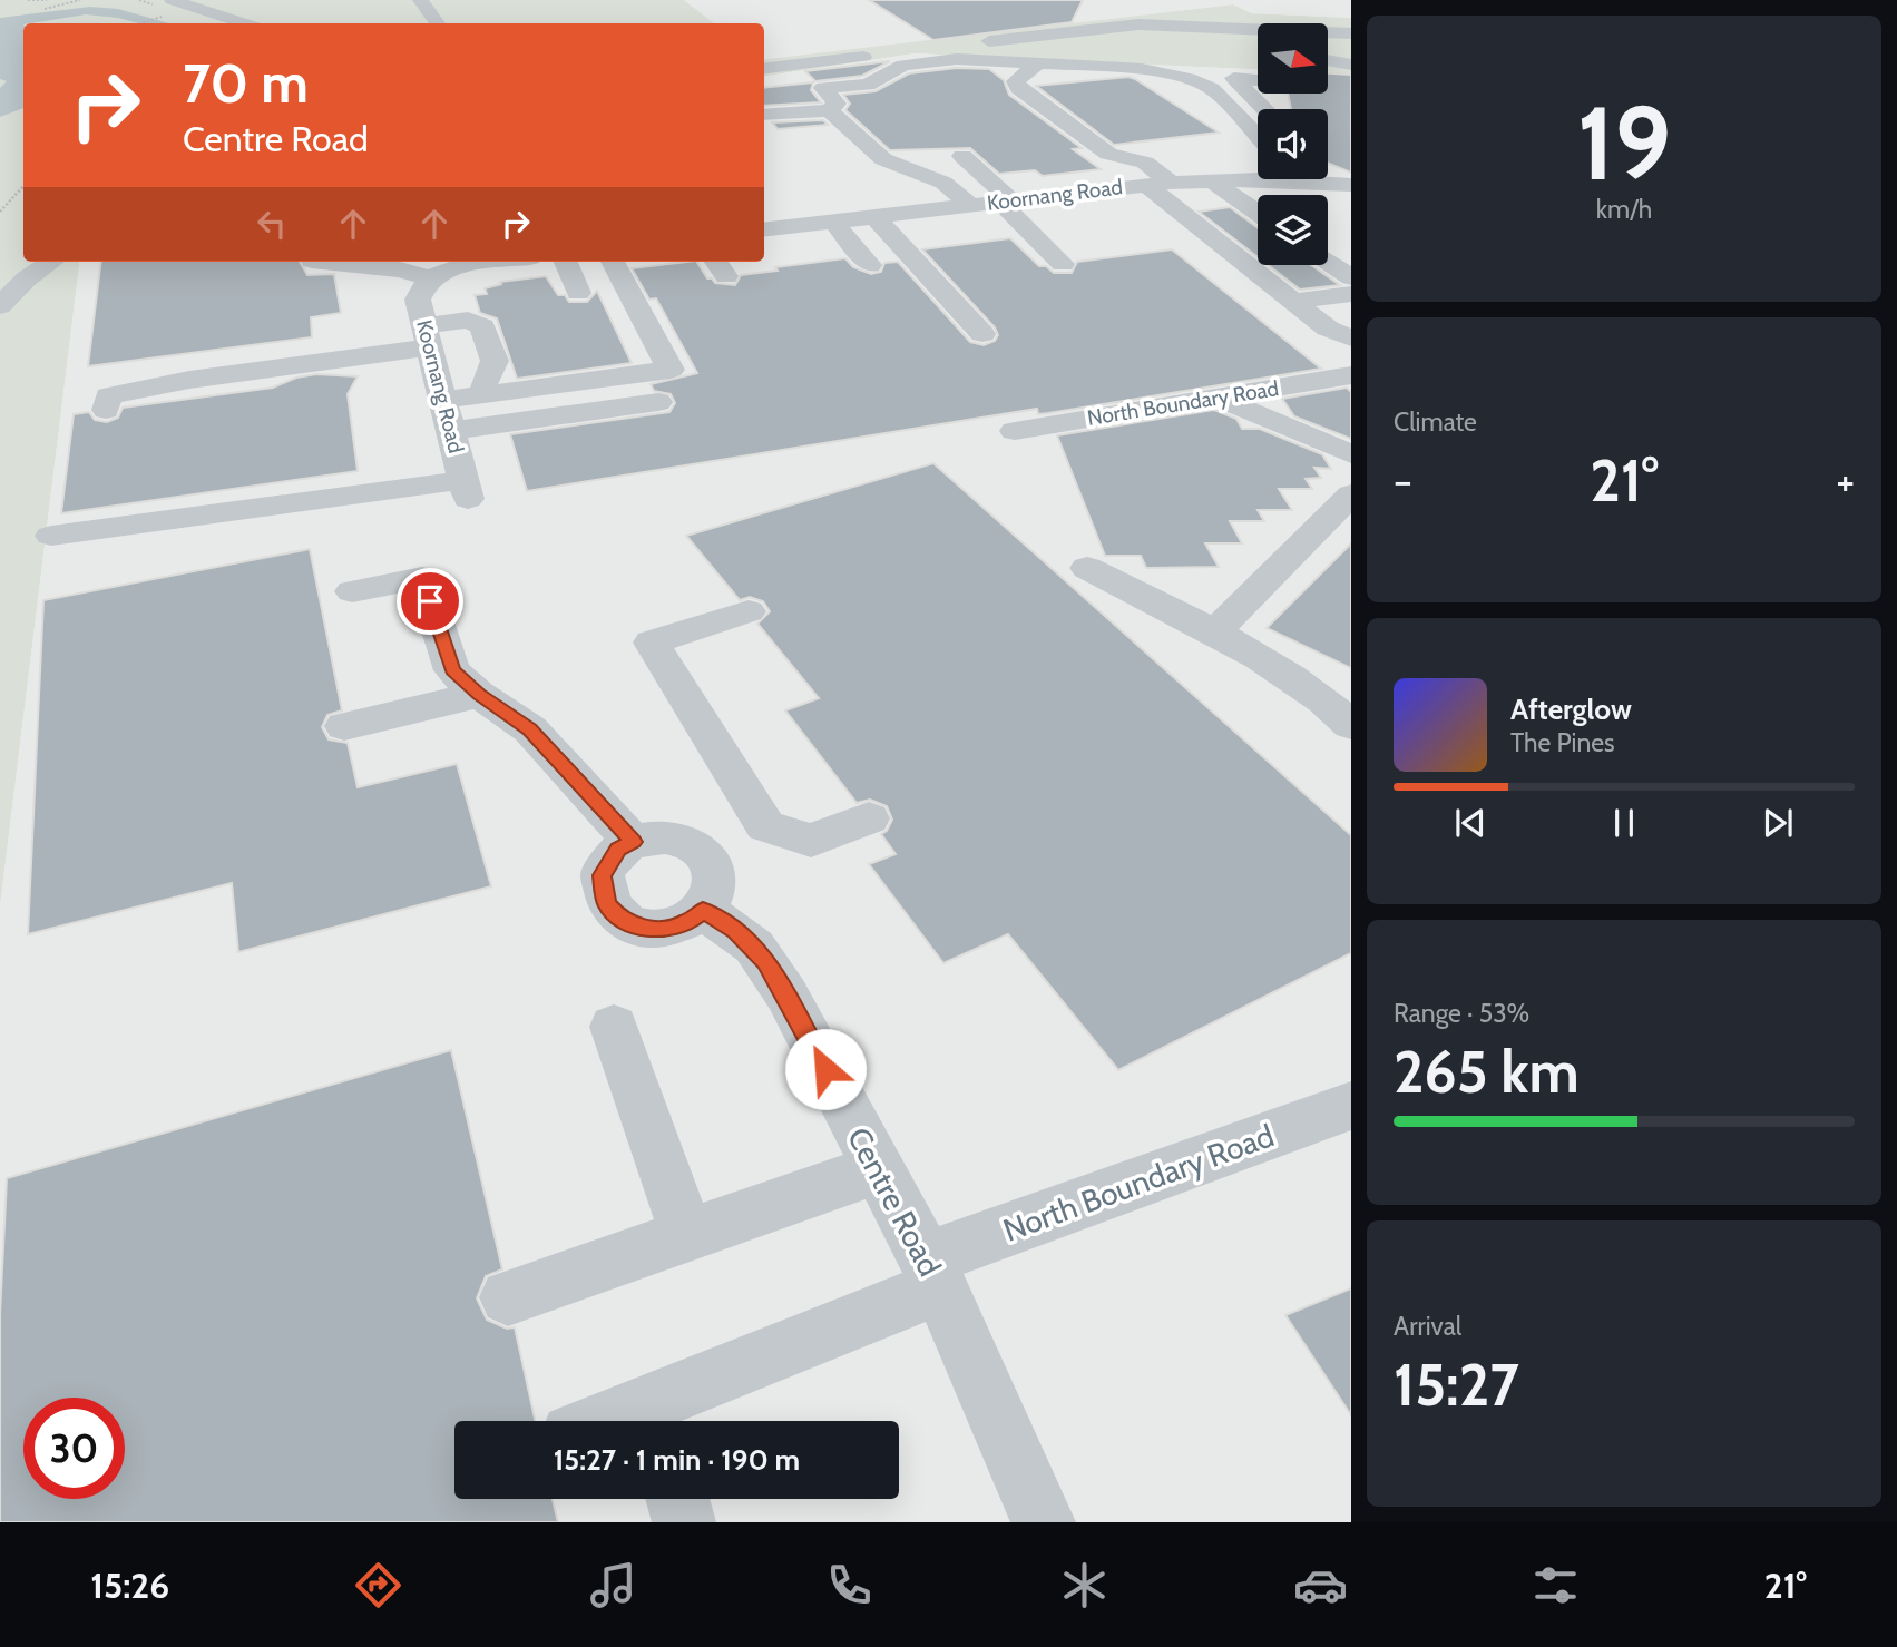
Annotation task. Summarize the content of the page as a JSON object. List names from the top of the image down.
{
  "streets": {
    "street": ["Koornang Road", "North Boundary Road", "Centre Road"]
  },
  "crossings": [
    ["North Boundary Road", "Centre Road"]
  ],
  "north": "right",
  "page": {
    "tile": [
      ["19", "km/h"],
      "Climate",
      ["Range · 53%", "265 km"],
      ["Arrival", "15:27"]
    ],
    "turn": ["70 m", "Centre Road"],
    "heat": ["−", "21°", "+"],
    "song": ["Afterglow", "The Pines"],
    "limit": "30",
    "trip": "15:27 · 1 min · 190 m",
    "tabs": ["15:26", "21°"]
  }
}
